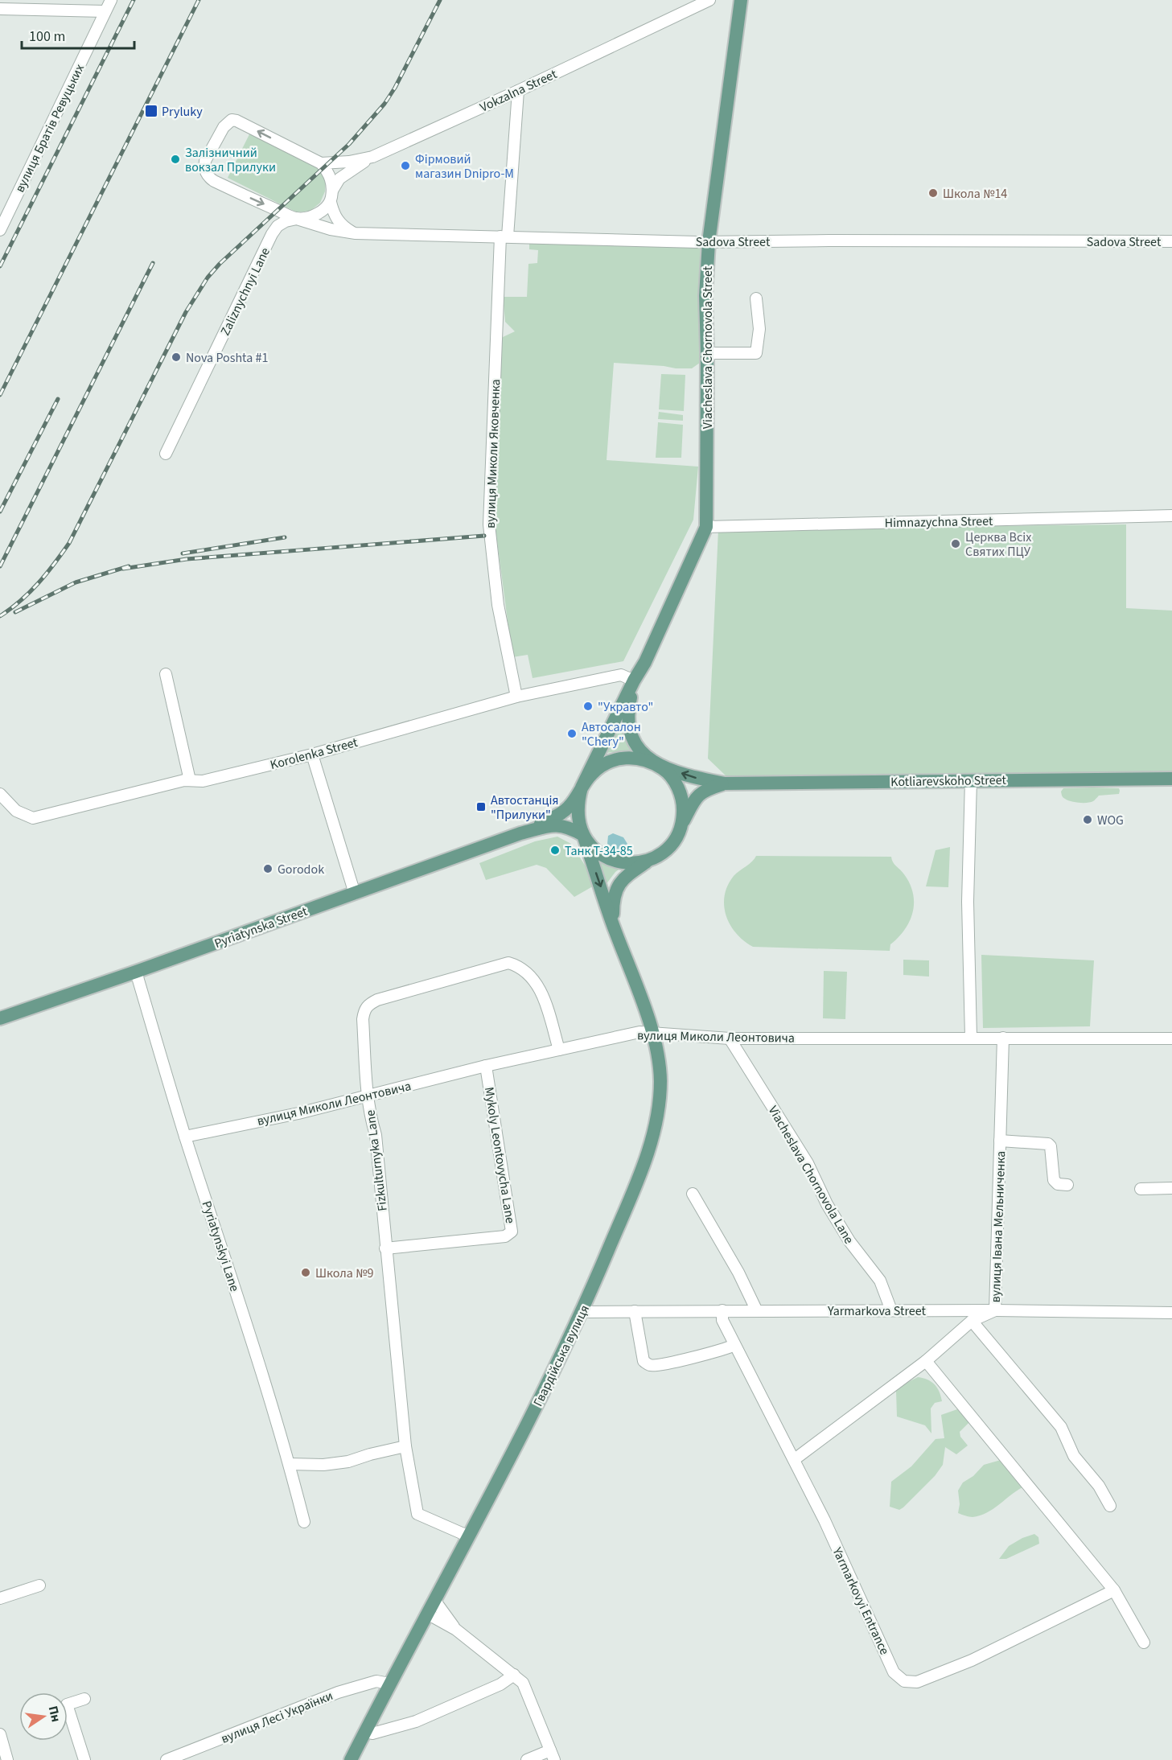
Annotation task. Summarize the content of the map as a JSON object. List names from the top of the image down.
{
  "streets": {
    "main road": [
      "Viacheslava Chornovola Street",
      "Kotliarevskoho Street",
      "Pyriatynska Street",
      "Гвардійська вулиця"
    ],
    "street": [
      "Vokzalna Street",
      "вулиця Братів Ревуцьких",
      "Sadova Street",
      "Zaliznychnyi Lane",
      "вулиця Миколи Яковченка",
      "Himnazychna Street",
      "Korolenka Street",
      "вулиця Миколи Леонтовича",
      "Mykoly Leontovycha Lane",
      "Fizkulturnyka Lane",
      "Viacheslava Chornovola Lane",
      "вулиця Івана Мельниченка",
      "Pyriatynskyi Lane",
      "Yarmarkova Street",
      "Yarmarkovyi Entrance",
      "вулиця Лесі Українки"
    ]
  },
  "crossings": [
    ["Vokzalna Street", "вулиця Миколи Яковченка"],
    ["Sadova Street", "Zaliznychnyi Lane"],
    ["Sadova Street", "Viacheslava Chornovola Street"],
    ["Sadova Street", "вулиця Миколи Яковченка"],
    ["Viacheslava Chornovola Street", "Himnazychna Street"],
    ["Viacheslava Chornovola Street", "Korolenka Street"],
    ["вулиця Миколи Яковченка", "Korolenka Street"],
    ["Pyriatynska Street", "Pyriatynskyi Lane"],
    ["вулиця Миколи Леонтовича", "Mykoly Leontovycha Lane"],
    ["вулиця Миколи Леонтовича", "Fizkulturnyka Lane"],
    ["вулиця Миколи Леонтовича", "Viacheslava Chornovola Lane"],
    ["вулиця Миколи Леонтовича", "вулиця Івана Мельниченка"],
    ["вулиця Миколи Леонтовича", "Pyriatynskyi Lane"],
    ["вулиця Миколи Леонтовича", "Гвардійська вулиця"],
    ["Mykoly Leontovycha Lane", "Fizkulturnyka Lane"],
    ["Fizkulturnyka Lane", "Гвардійська вулиця"],
    ["Viacheslava Chornovola Lane", "Yarmarkova Street"],
    ["вулиця Івана Мельниченка", "Yarmarkova Street"],
    ["вулиця Івана Мельниченка", "Yarmarkovyi Entrance"],
    ["Yarmarkova Street", "Гвардійська вулиця"],
    ["Yarmarkova Street", "Yarmarkovyi Entrance"],
    ["Гвардійська вулиця", "вулиця Лесі Українки"]
  ],
  "places": {
    "transit": ["Pryluky", "Автостанція \"Прилуки\""],
    "other": [
      "Залізничний вокзал Прилуки",
      "Фірмовий магазин Dnipro-M",
      "Школа №14",
      "Nova Poshta #1",
      "Церква Всіх Святих ПЦУ",
      "\"Укравто\"",
      "Автосалон \"Chery\"",
      "WOG",
      "Танк Т-34-85",
      "Gorodok",
      "Школа №9"
    ]
  },
  "scale_bar": "100 m",
  "north": "right"
}
